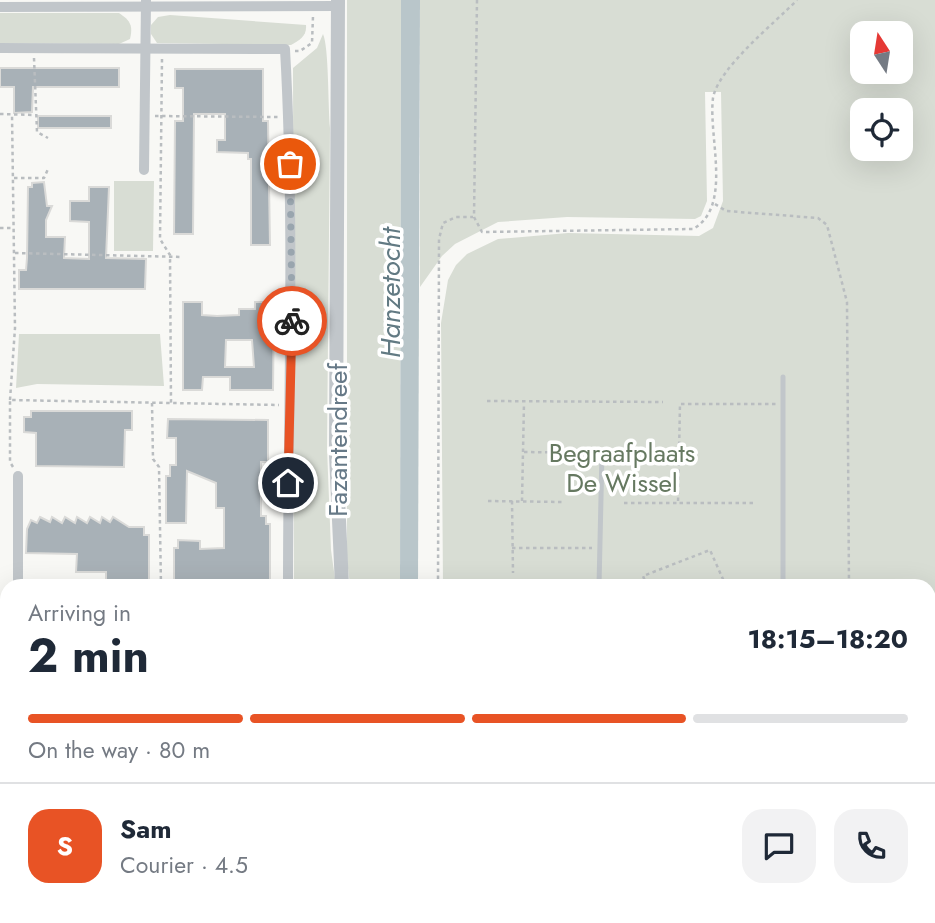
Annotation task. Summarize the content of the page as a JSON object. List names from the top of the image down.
{
  "streets": {
    "street": ["Fazantendreef"]
  },
  "water": ["Hanzetocht"],
  "parks": ["Begraafplaats De Wissel"],
  "north": "top",
  "page": {
    "heading": ["2 min", "Arriving in", "18:15–18:20"],
    "panel": ["Sam", "Courier · 4.5"],
    "bar": "On the way · 80 m",
    "round": "S"
  }
}
